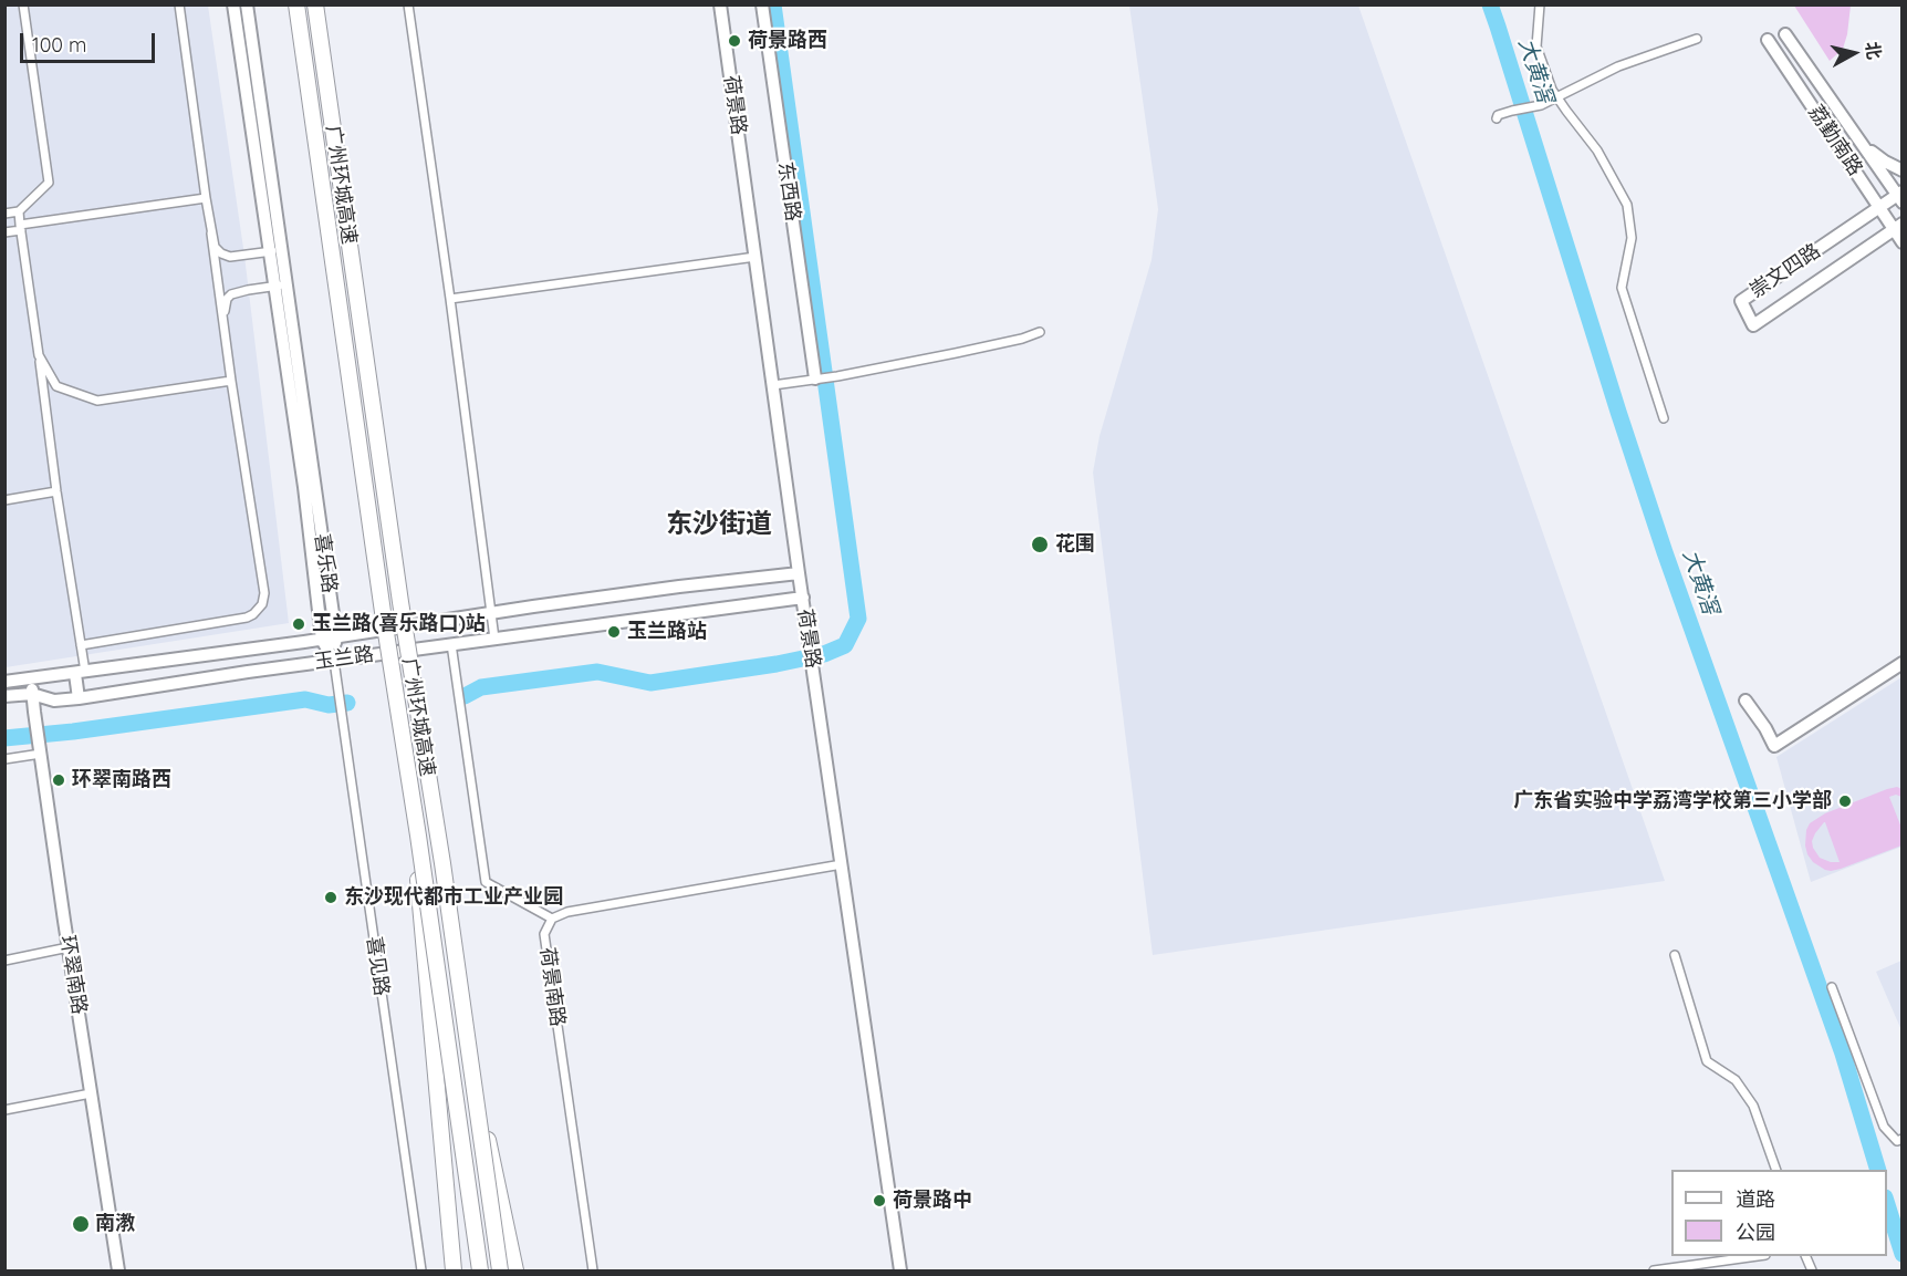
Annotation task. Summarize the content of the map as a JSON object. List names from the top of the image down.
{
  "streets": {
    "highway": ["广州环城高速"],
    "street": [
      "荷景路",
      "荔勤南路",
      "东西路",
      "崇文四路",
      "喜乐路",
      "玉兰路",
      "喜见路",
      "环翠南路",
      "荷景南路"
    ]
  },
  "crossings": [
    ["荷景路", "玉兰路"],
    ["荷景路", "荷景南路"],
    ["荔勤南路", "崇文四路"],
    ["喜乐路", "玉兰路"],
    ["喜乐路", "喜见路"],
    ["玉兰路", "喜见路"],
    ["玉兰路", "环翠南路"]
  ],
  "districts": ["东沙街道"],
  "water": ["大黄滘"],
  "places": [
    "荷景路西",
    "花围",
    "玉兰路(喜乐路口)站",
    "玉兰路站",
    "环翠南路西",
    "广东省实验中学荔湾学校第三小学部",
    "东沙现代都市工业产业园",
    "荷景路中",
    "南漖"
  ],
  "legend": ["道路", "公园"],
  "scale_bar": "100 m",
  "north": "right"
}
